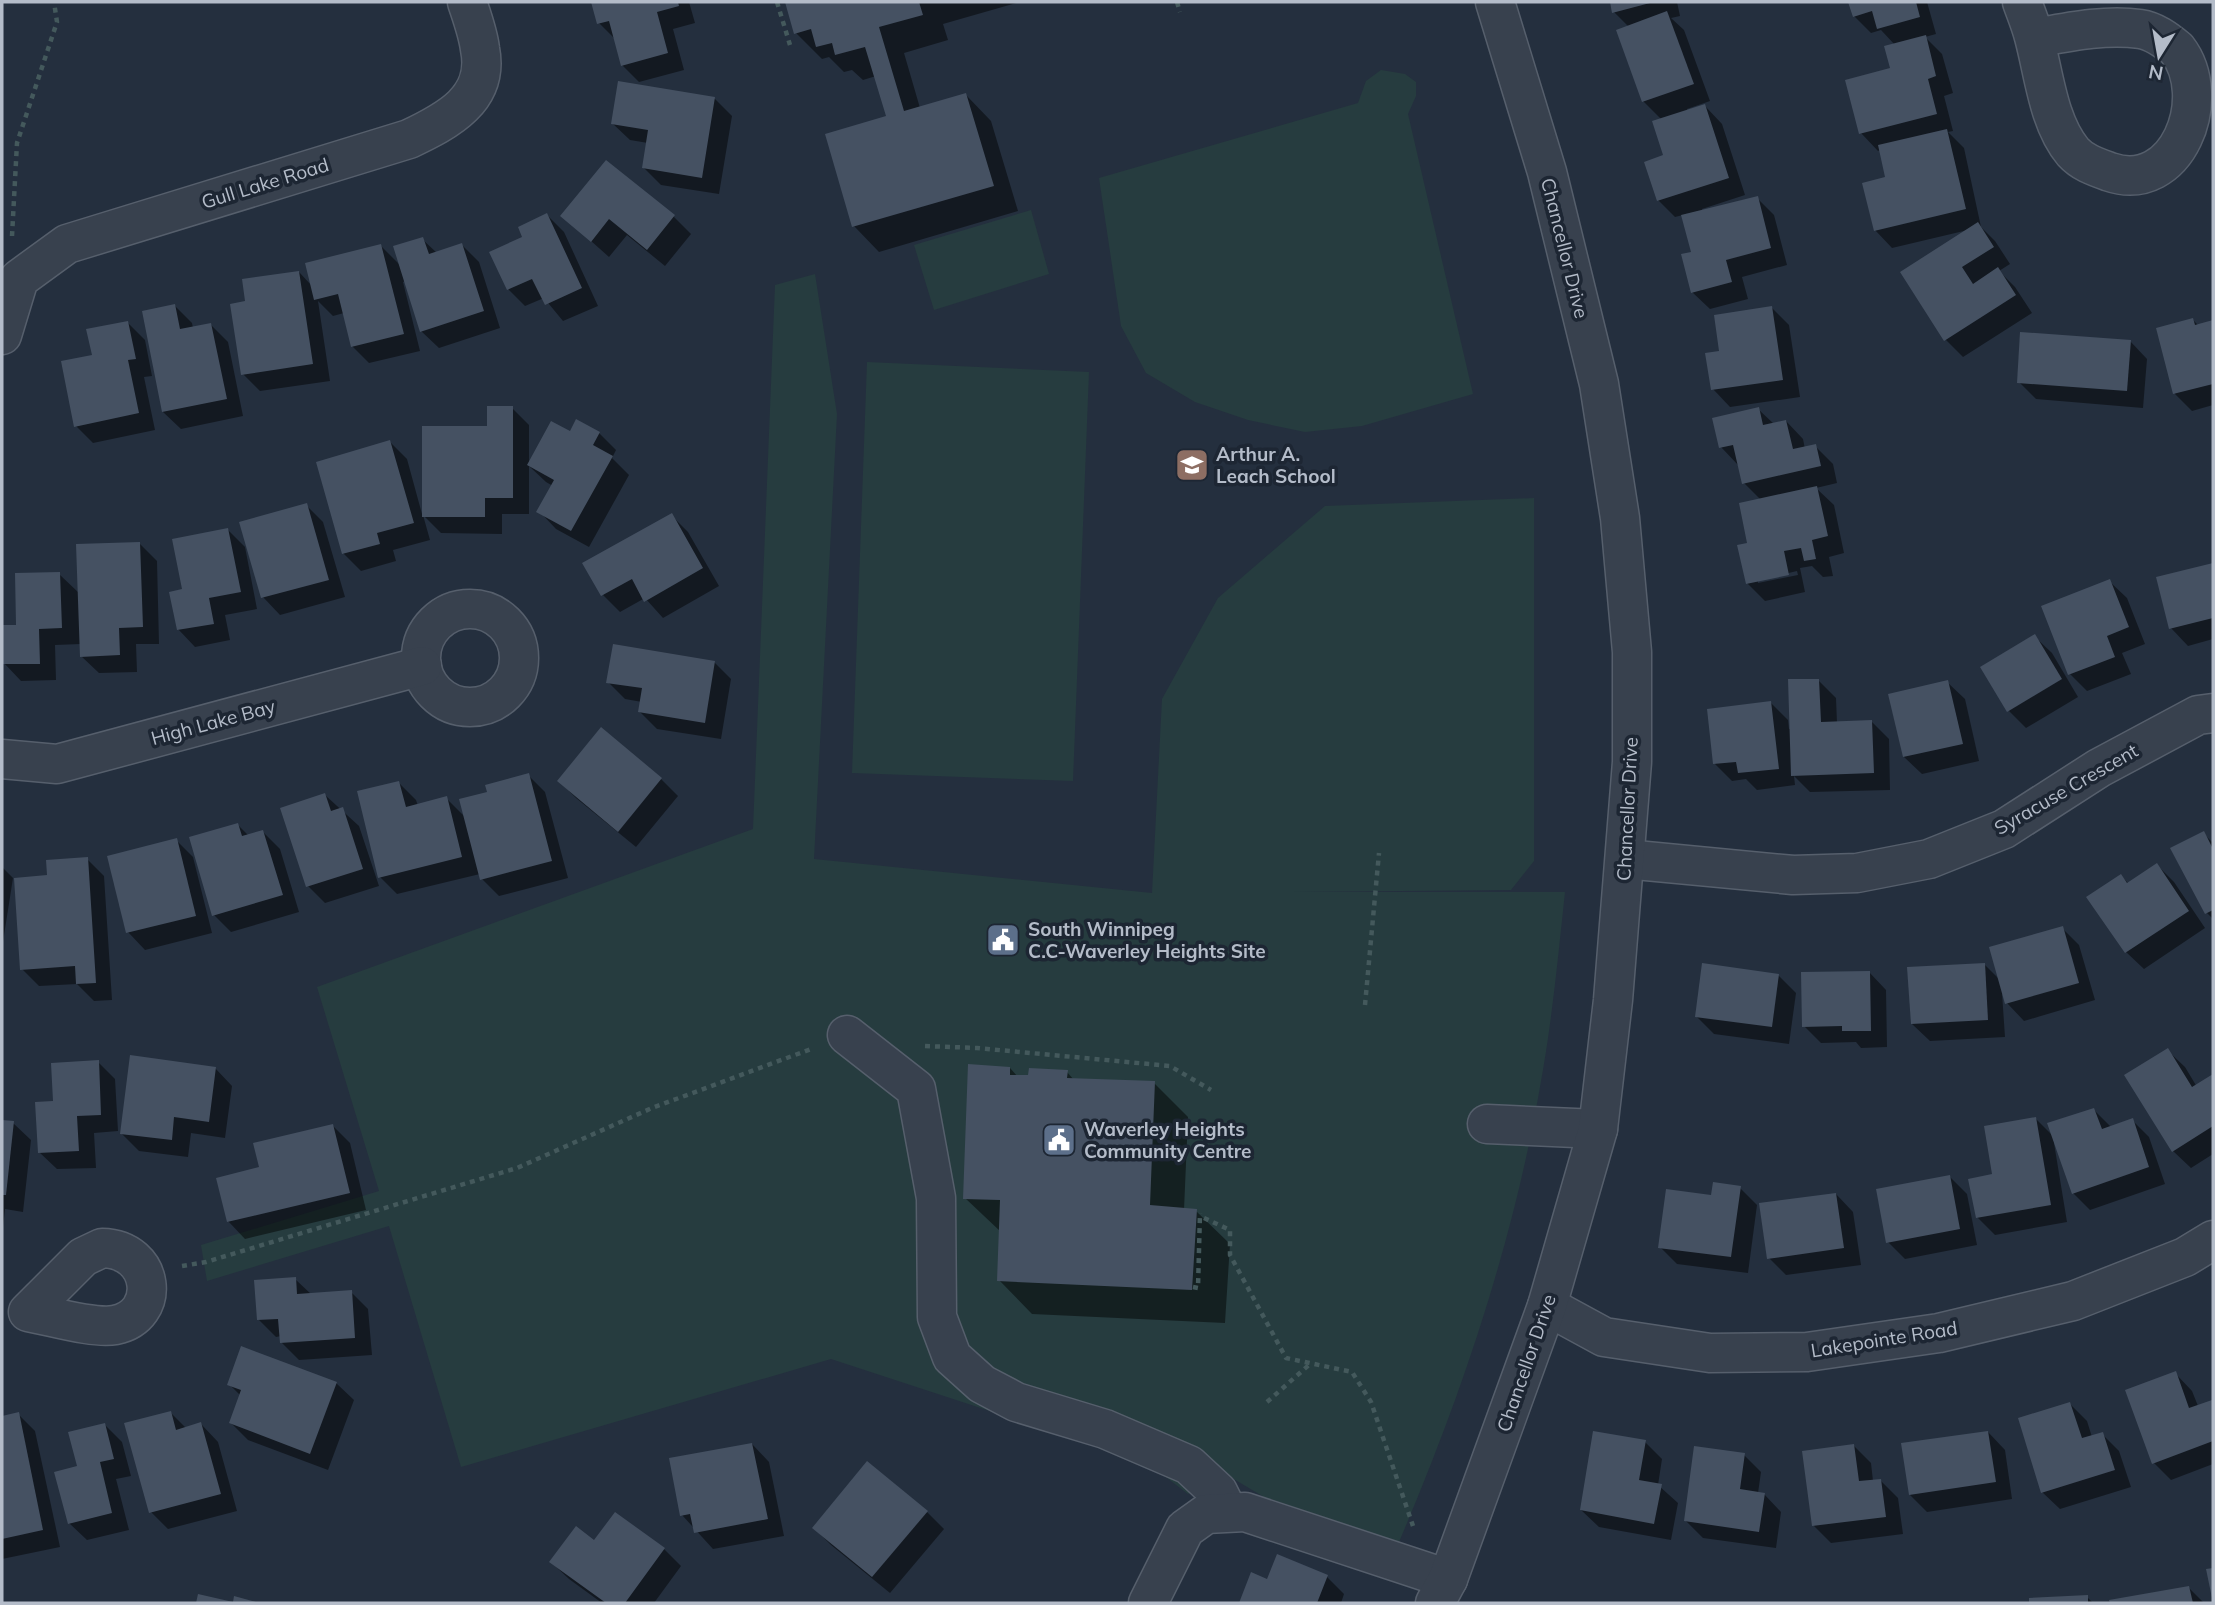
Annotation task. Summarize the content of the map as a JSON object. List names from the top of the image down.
{
  "streets": {
    "street": [
      "Gull Lake Road",
      "Chancellor Drive",
      "High Lake Bay",
      "Syracuse Crescent",
      "Lakepointe Road"
    ]
  },
  "crossings": [
    ["Chancellor Drive", "Syracuse Crescent"],
    ["Chancellor Drive", "Lakepointe Road"]
  ],
  "places": {
    "school or university": ["Arthur A. Leach School"],
    "public building": ["South Winnipeg C.C-Waverley Heights Site", "Waverley Heights Community Centre"]
  },
  "north": "bottom"
}
